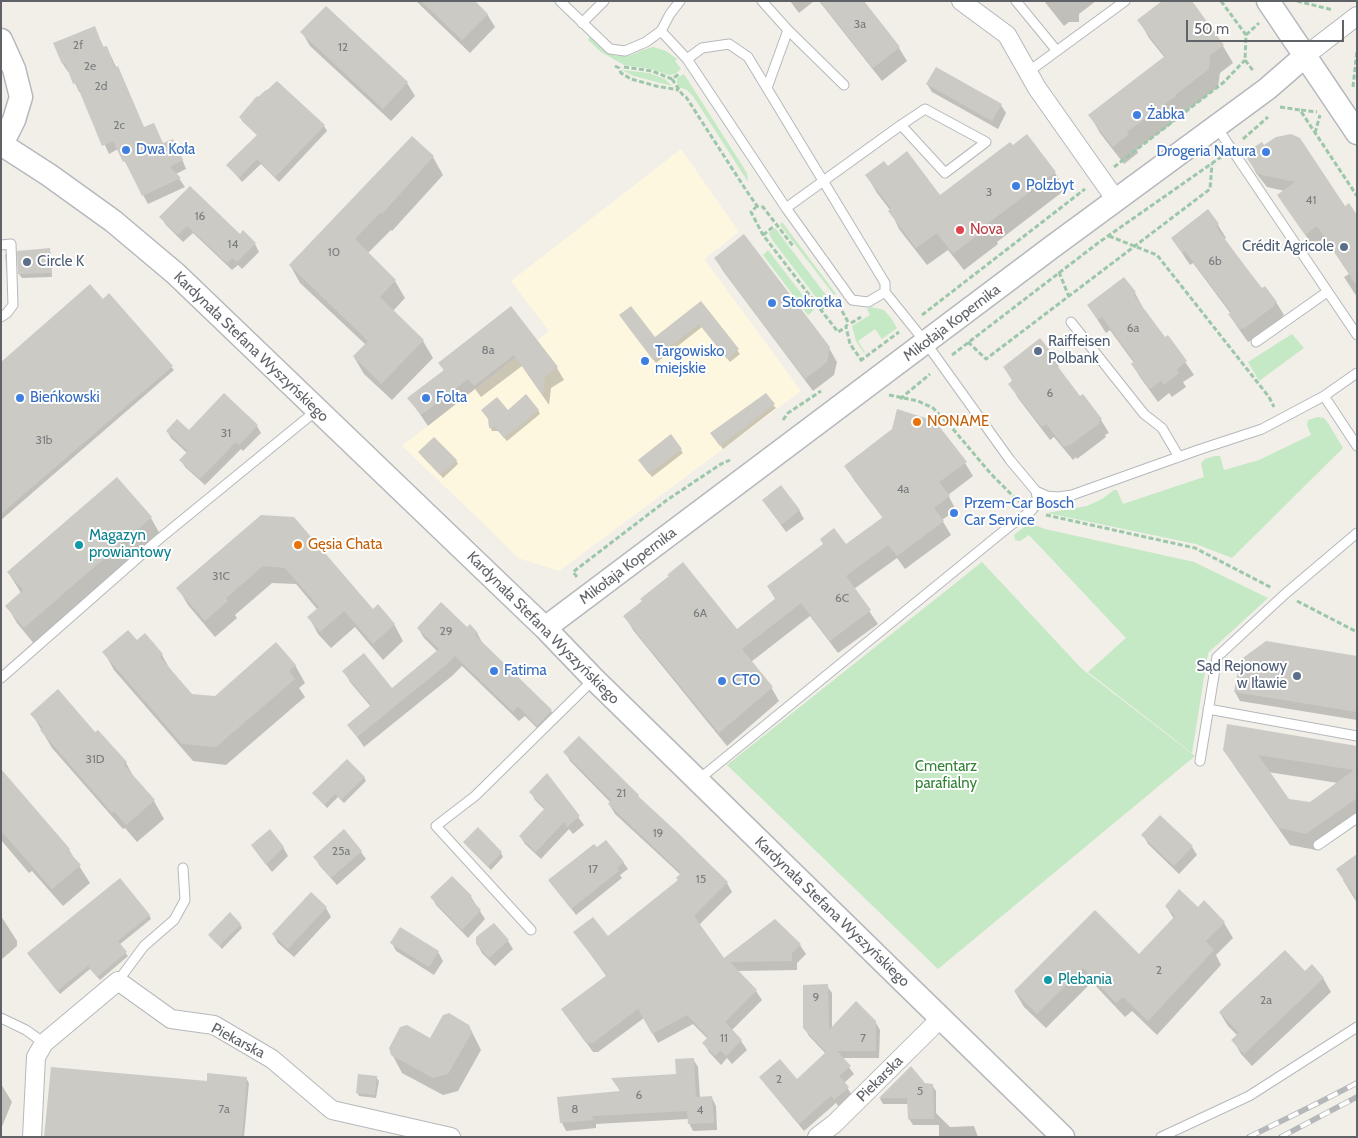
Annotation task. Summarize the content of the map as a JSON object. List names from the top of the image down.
{
  "streets": {
    "street": ["Mikołaja Kopernika", "Kardynała Stefana Wyszyńskiego", "Piekarska"]
  },
  "crossings": [
    ["Mikołaja Kopernika", "Kardynała Stefana Wyszyńskiego"],
    ["Kardynała Stefana Wyszyńskiego", "Piekarska"]
  ],
  "parks": ["Cmentarz parafialny"],
  "places": [
    "Żabka",
    "Dwa Koła",
    "Drogeria Natura",
    "Polzbyt",
    "Nova",
    "Crédit Agricole",
    "Circle K",
    "Stokrotka",
    "Raiffeisen Polbank",
    "Targowisko miejskie",
    "Bieńkowski",
    "Folta",
    "NONAME",
    "Przem-Car Bosch Car Service",
    "Magazyn prowiantowy",
    "Gęsia Chata",
    "Fatima",
    "Sąd Rejonowy w Iławie",
    "CTO",
    "Plebania"
  ],
  "house_numbers": [
    "3a",
    "2f",
    "12",
    "2e",
    "2d",
    "2c",
    "3",
    "41",
    "16",
    "14",
    "10",
    "6b",
    "6a",
    "8a",
    "6",
    "31",
    "31b",
    "4a",
    "31C",
    "6C",
    "6A",
    "29",
    "31D",
    "21",
    "19",
    "25a",
    "17",
    "15",
    "2",
    "9",
    "2a",
    "11",
    "7",
    "2",
    "5",
    "6",
    "7a",
    "8",
    "4"
  ],
  "scale_bar": "50 m"
}
